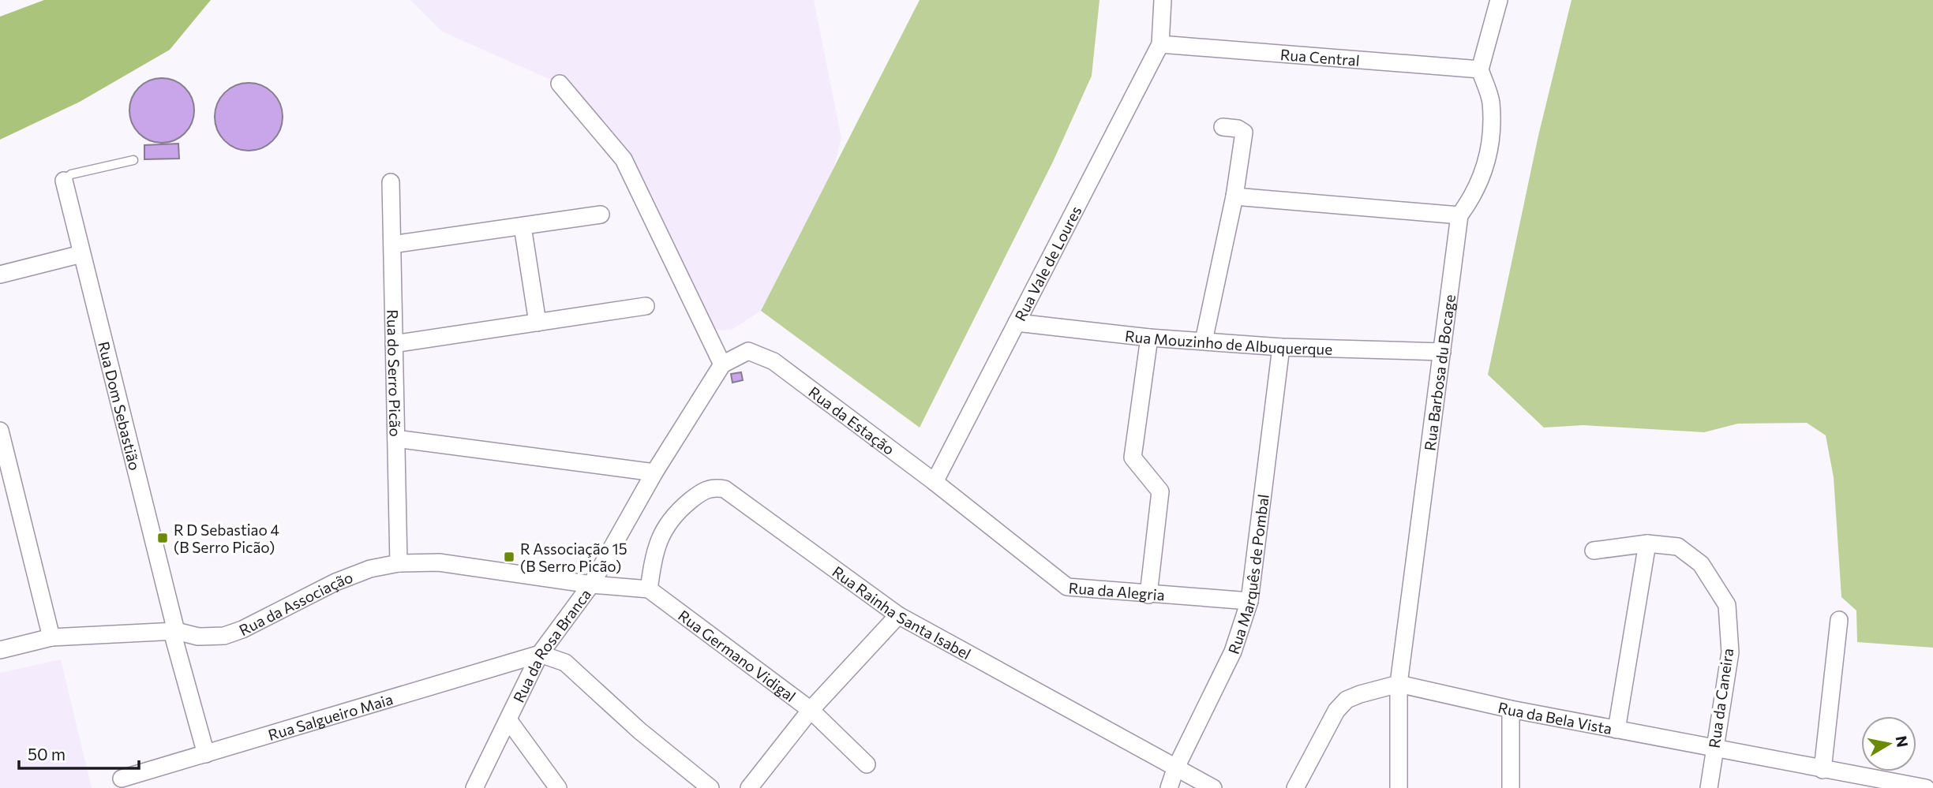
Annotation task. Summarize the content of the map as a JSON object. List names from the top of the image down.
{
  "streets": {
    "street": [
      "Rua Central",
      "Rua Vale de Loures",
      "Rua Mouzinho de Albuquerque",
      "Rua do Serro Picão",
      "Rua Barbosa du Bocage",
      "Rua Dom Sebastião",
      "Rua da Estação",
      "Rua Marquês de Pombal",
      "Rua da Alegria",
      "Rua da Associação",
      "Rua Rainha Santa Isabel",
      "Rua da Rosa Branca",
      "Rua Germano Vidigal",
      "Rua da Caneira",
      "Rua Salgueiro Maia",
      "Rua da Bela Vista"
    ]
  },
  "crossings": [
    ["Rua Central", "Rua Vale de Loures"],
    ["Rua Central", "Rua Barbosa du Bocage"],
    ["Rua Vale de Loures", "Rua Mouzinho de Albuquerque"],
    ["Rua Vale de Loures", "Rua da Estação"],
    ["Rua Mouzinho de Albuquerque", "Rua Barbosa du Bocage"],
    ["Rua Mouzinho de Albuquerque", "Rua Marquês de Pombal"],
    ["Rua do Serro Picão", "Rua da Associação"],
    ["Rua Barbosa du Bocage", "Rua da Bela Vista"],
    ["Rua Dom Sebastião", "Rua da Associação"],
    ["Rua Dom Sebastião", "Rua Salgueiro Maia"],
    ["Rua da Estação", "Rua da Alegria"],
    ["Rua da Estação", "Rua da Rosa Branca"],
    ["Rua Marquês de Pombal", "Rua da Alegria"],
    ["Rua Marquês de Pombal", "Rua Rainha Santa Isabel"],
    ["Rua da Associação", "Rua da Rosa Branca"],
    ["Rua Rainha Santa Isabel", "Rua Germano Vidigal"],
    ["Rua da Rosa Branca", "Rua Salgueiro Maia"],
    ["Rua da Caneira", "Rua da Bela Vista"]
  ],
  "places": {
    "transit": ["R D Sebastiao 4 (B Serro Picão)", "R Associação 15 (B Serro Picão)"]
  },
  "scale_bar": "50 m",
  "north": "right"
}
